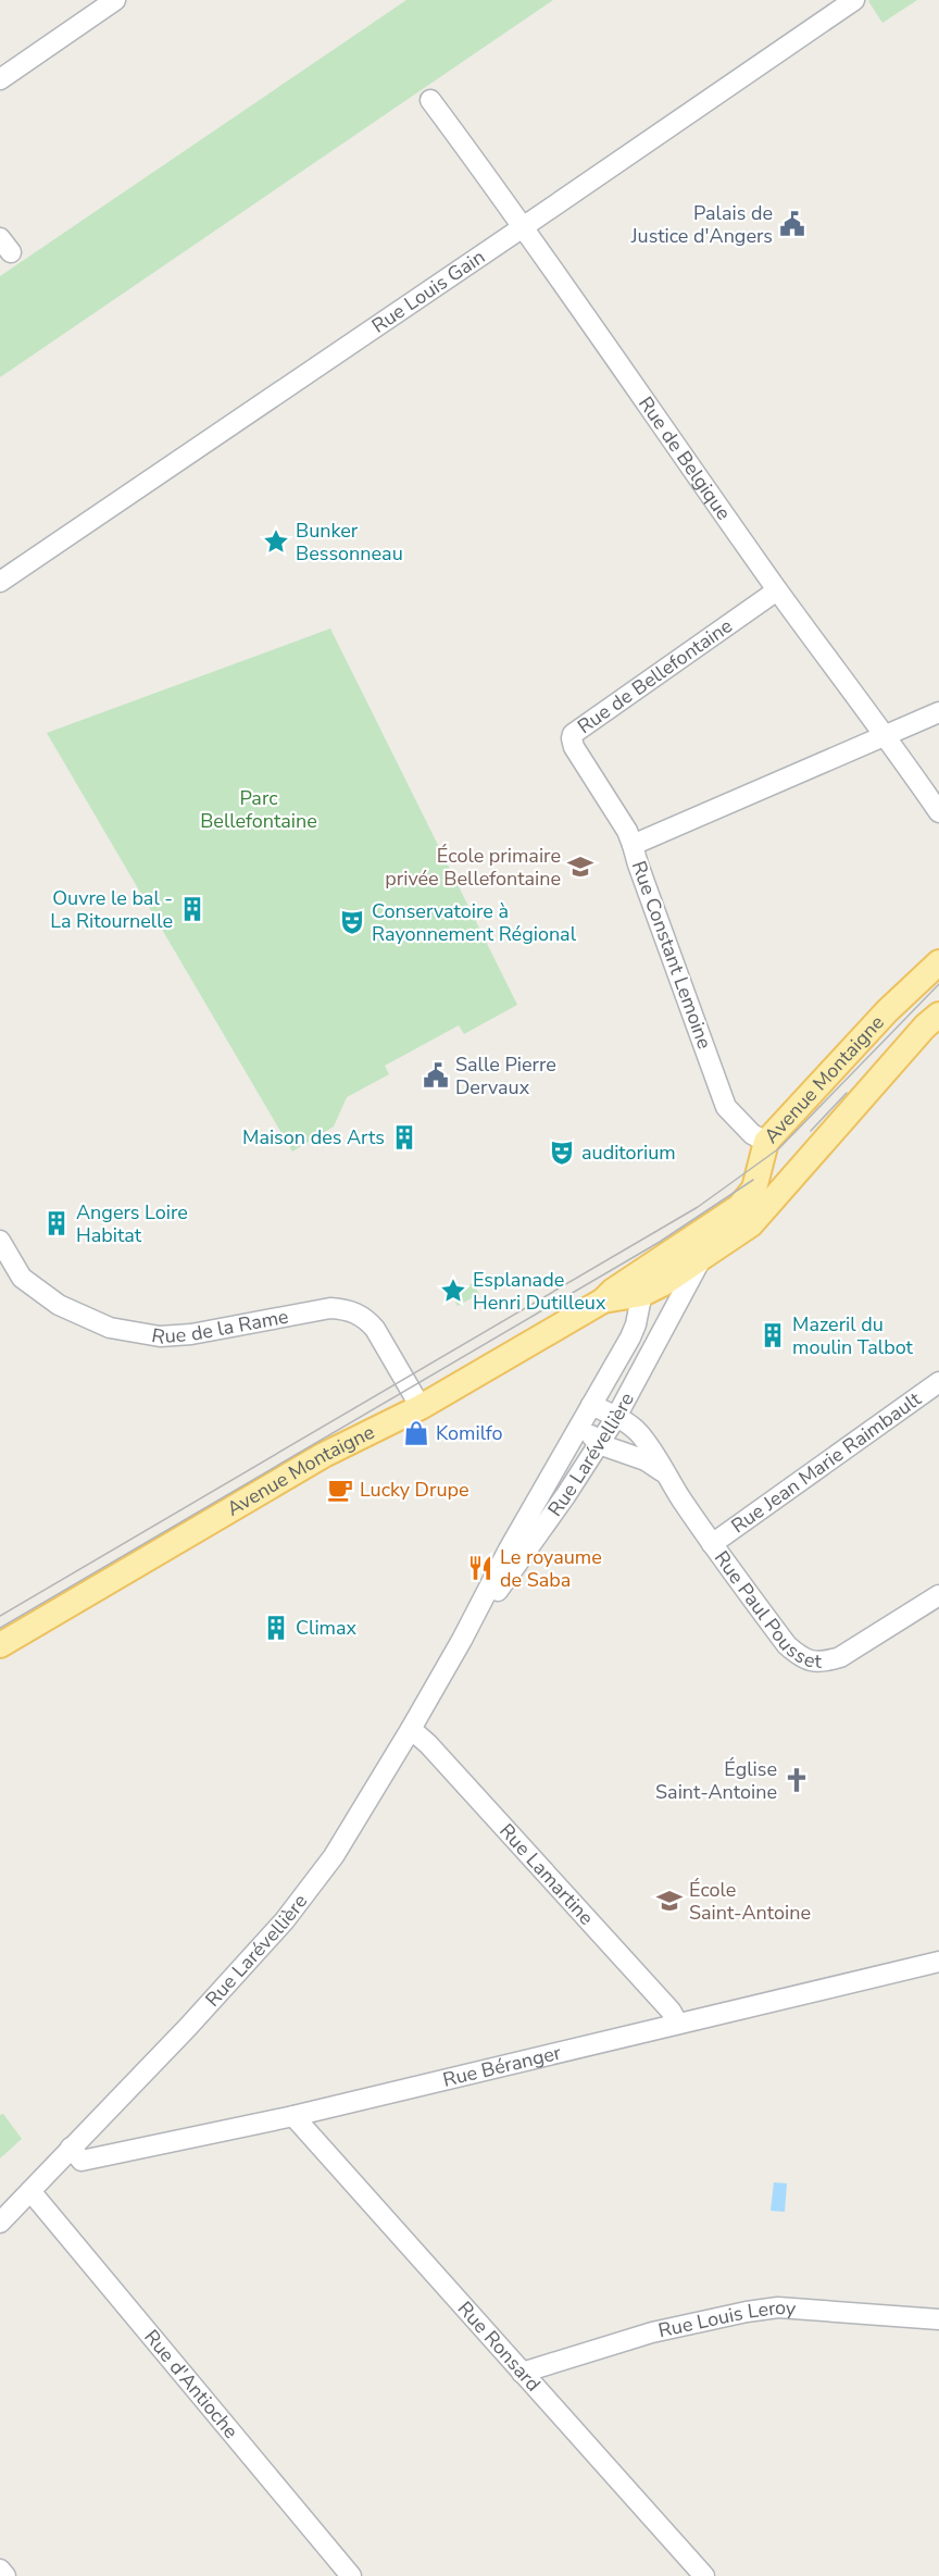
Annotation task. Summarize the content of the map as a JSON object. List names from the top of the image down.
{
  "streets": {
    "main road": ["Avenue Montaigne"],
    "street": [
      "Rue Louis Gain",
      "Rue de Belgique",
      "Rue de Bellefontaine",
      "Rue Constant Lemoine",
      "Rue de la Rame",
      "Rue Larévellière",
      "Rue Jean Marie Raimbault",
      "Rue Paul Pousset",
      "Rue Lamartine",
      "Rue Béranger",
      "Rue Louis Leroy",
      "Rue Ronsard",
      "Rue d'Antioche"
    ]
  },
  "crossings": [
    ["Rue Louis Gain", "Rue de Belgique"],
    ["Rue de Belgique", "Rue de Bellefontaine"],
    ["Rue de Belgique", "Rue Constant Lemoine"],
    ["Rue de Bellefontaine", "Rue Constant Lemoine"],
    ["Rue Constant Lemoine", "Avenue Montaigne"],
    ["Avenue Montaigne", "Rue de la Rame"],
    ["Avenue Montaigne", "Rue Larévellière"],
    ["Rue Larévellière", "Rue Paul Pousset"],
    ["Rue Larévellière", "Rue Lamartine"],
    ["Rue Larévellière", "Rue Béranger"],
    ["Rue Larévellière", "Rue d'Antioche"],
    ["Rue Jean Marie Raimbault", "Rue Paul Pousset"],
    ["Rue Lamartine", "Rue Béranger"],
    ["Rue Béranger", "Rue Ronsard"],
    ["Rue Louis Leroy", "Rue Ronsard"]
  ],
  "parks": ["Parc Bellefontaine"],
  "places": {
    "public building": ["Palais de Justice d'Angers", "Salle Pierre Dervaux"],
    "place": ["Bunker Bessonneau", "Esplanade Henri Dutilleux"],
    "school or university": ["École primaire privée Bellefontaine", "École Saint-Antoine"],
    "building": [
      "Ouvre le bal - La Ritournelle",
      "Maison des Arts",
      "Angers Loire Habitat",
      "Mazeril du moulin Talbot",
      "Climax"
    ],
    "theatre": ["Conservatoire à Rayonnement Régional", "auditorium"],
    "shop": ["Komilfo"],
    "cafe": ["Lucky Drupe"],
    "restaurant": ["Le royaume de Saba"],
    "church": ["Église Saint-Antoine"]
  }
}
